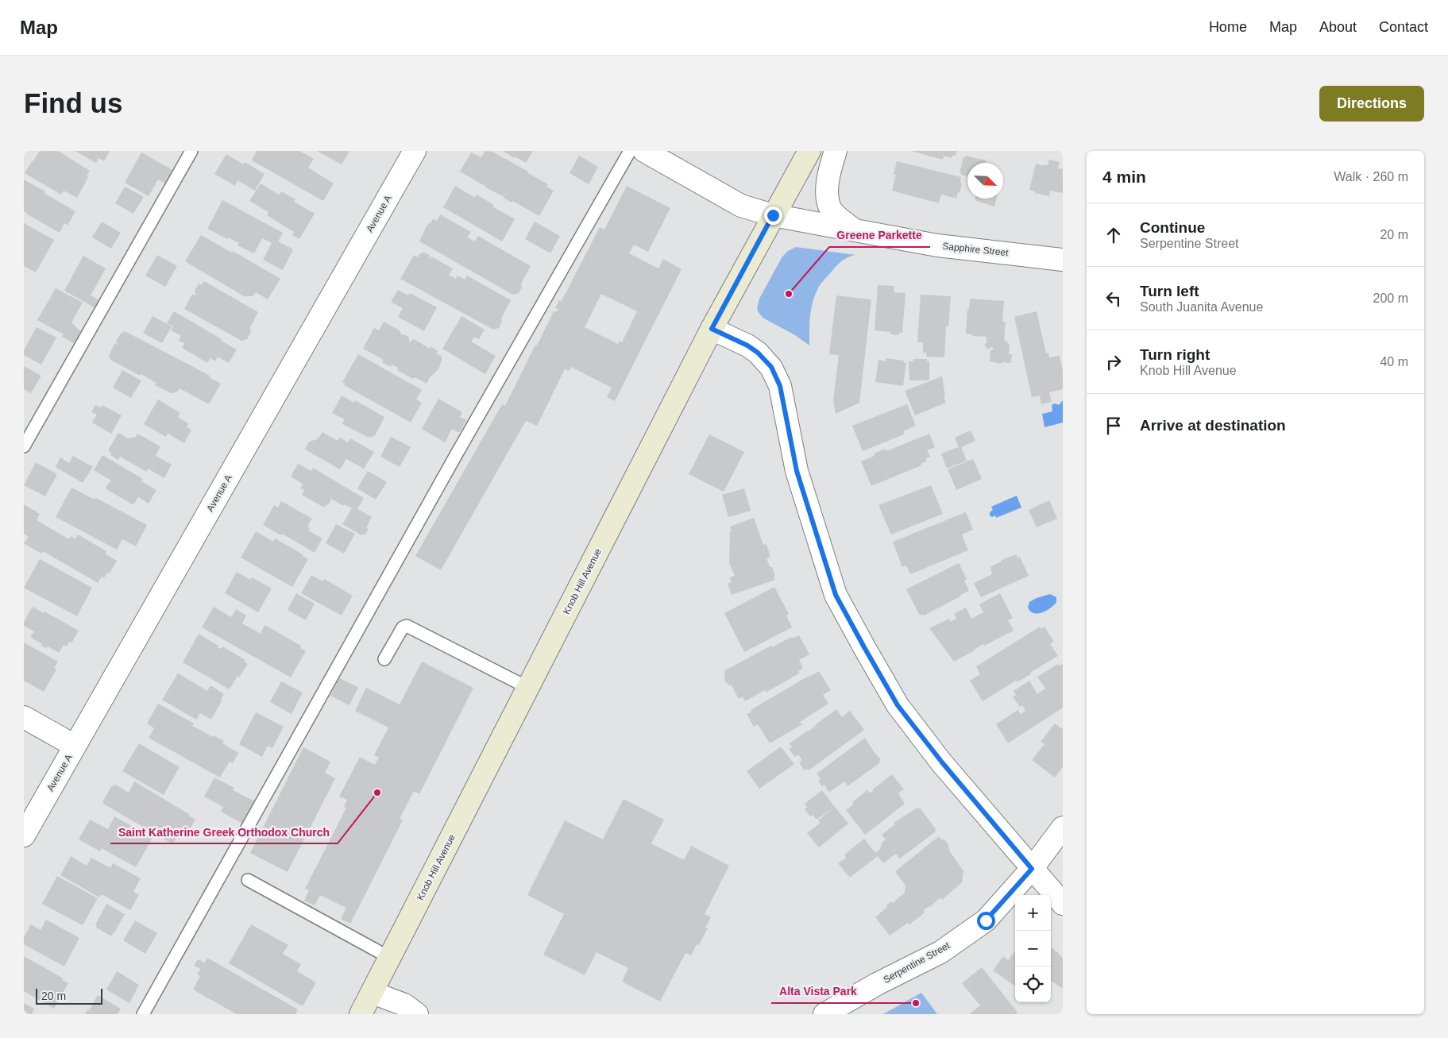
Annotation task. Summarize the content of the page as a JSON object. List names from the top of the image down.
{
  "streets": {
    "street": [
      "Avenue A",
      "Sapphire Street",
      "Knob Hill Avenue",
      "Serpentine Street"
    ]
  },
  "crossings": [
    ["Sapphire Street", "Knob Hill Avenue"]
  ],
  "places": ["Greene Parkette", "Saint Katherine Greek Orthodox Church", "Alta Vista Park"],
  "scale_bar": "20 m",
  "north": "bottom right",
  "page": {
    "header": "Map",
    "nav": [
      "Home",
      "Map",
      "About",
      "Contact"
    ],
    "buttons": "Directions",
    "title": "Find us",
    "heading": ["4 min", "Walk · 260 m"],
    "list": [
      ["Continue", "Serpentine Street", "20 m"],
      ["Turn left", "South Juanita Avenue", "200 m"],
      ["Turn right", "Knob Hill Avenue", "40 m"],
      "Arrive at destination"
    ],
    "map_buttons": ["+", "−"],
    "scale": "20 m"
  }
}
